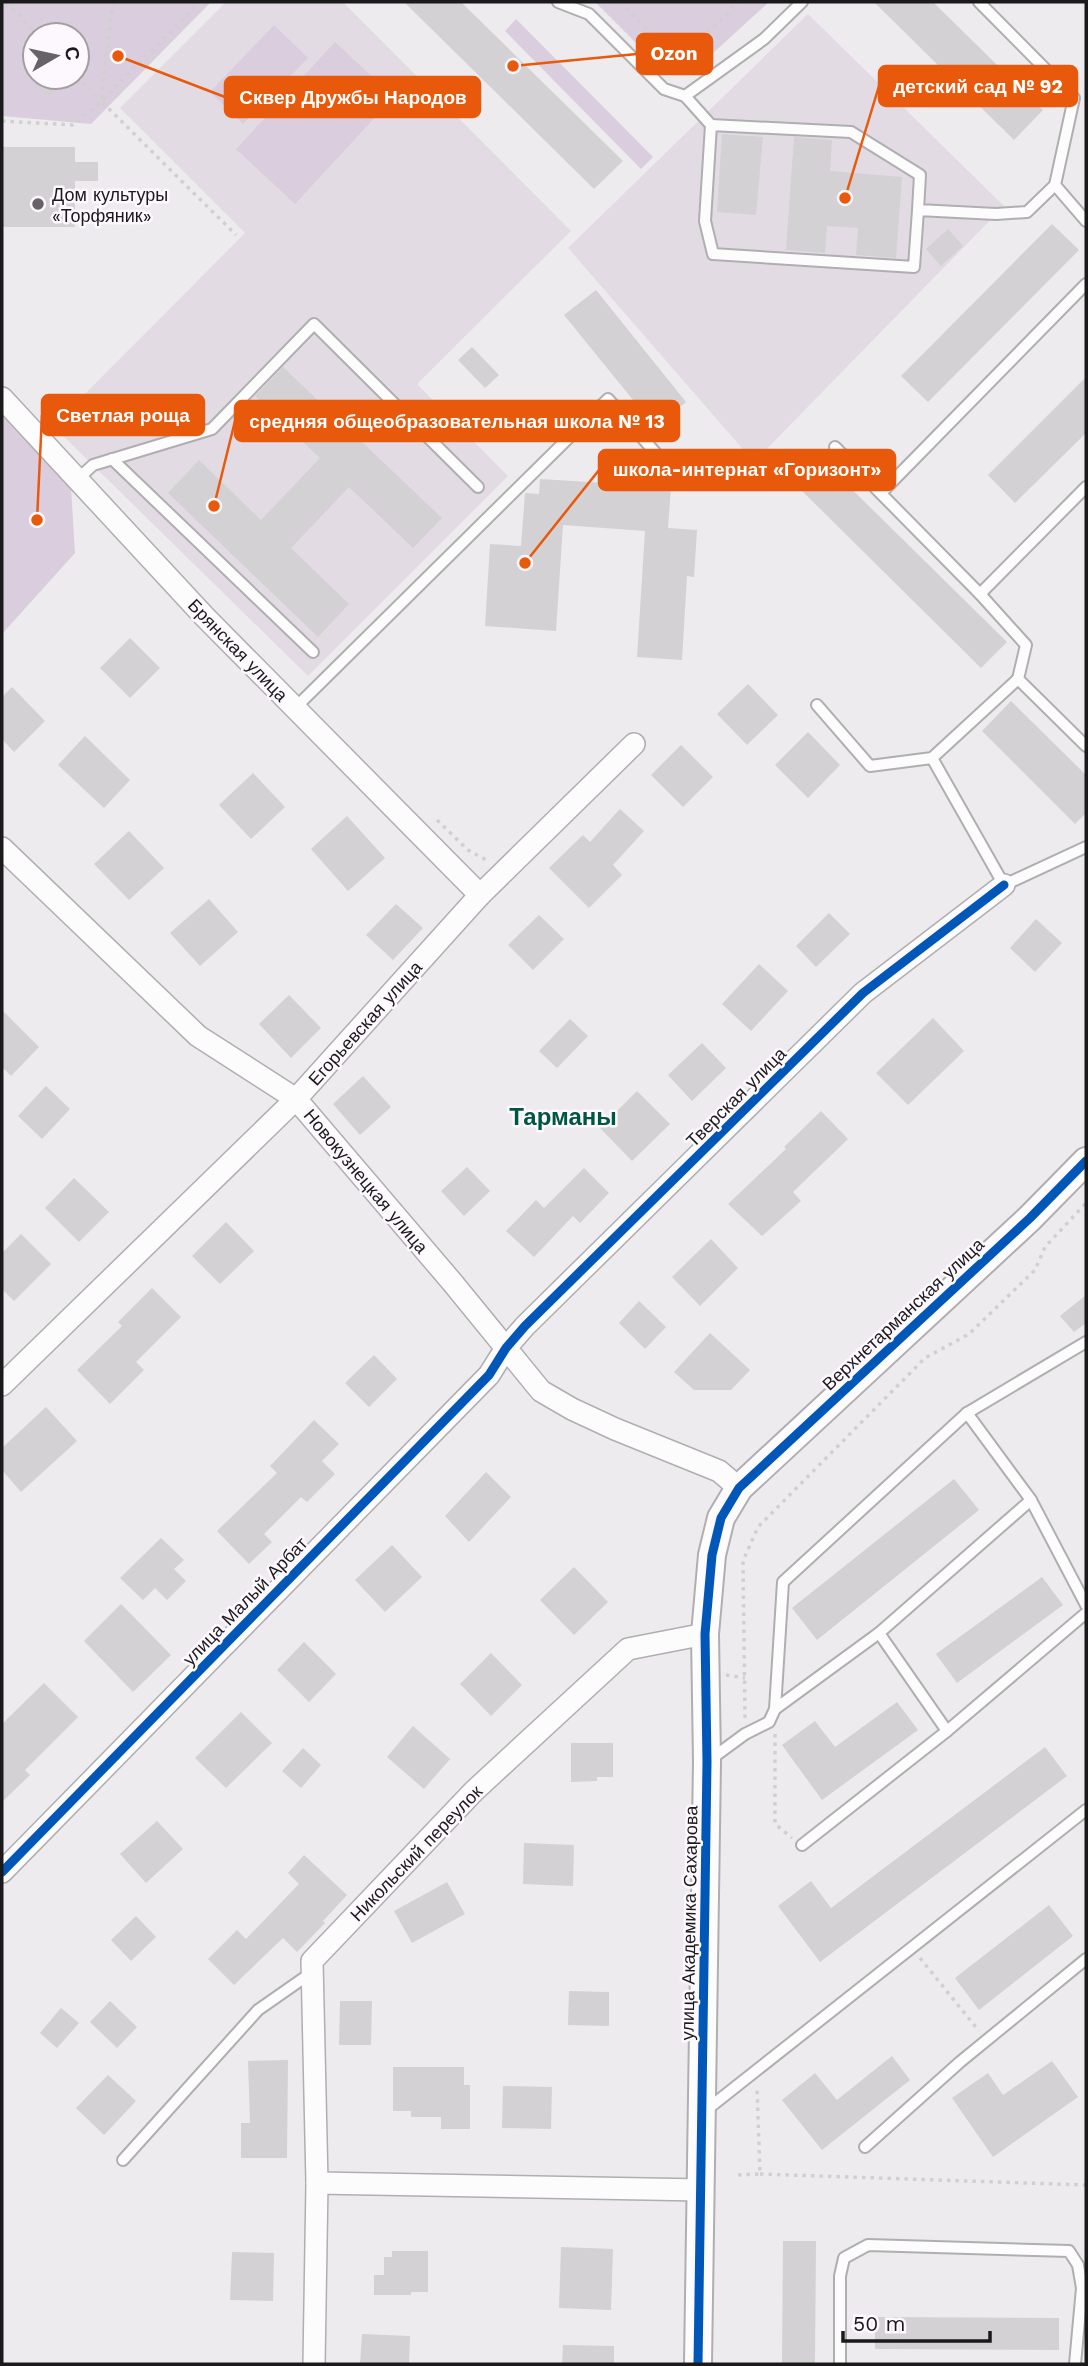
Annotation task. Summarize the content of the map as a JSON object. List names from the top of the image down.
{
  "streets": {
    "street": [
      "Брянская улица",
      "Егорьевская улица",
      "Тверская улица",
      "Новокузнецкая улица",
      "Верхнетарманская улица",
      "улица Малый Арбат",
      "Никольский переулок",
      "улица Академика Сахарова"
    ]
  },
  "crossings": [
    ["Брянская улица", "Егорьевская улица"],
    ["Егорьевская улица", "Новокузнецкая улица"],
    ["Тверская улица", "Новокузнецкая улица"],
    ["Тверская улица", "улица Малый Арбат"],
    ["Новокузнецкая улица", "Верхнетарманская улица"],
    ["Новокузнецкая улица", "улица Малый Арбат"],
    ["Новокузнецкая улица", "улица Академика Сахарова"],
    ["Верхнетарманская улица", "улица Академика Сахарова"],
    ["Никольский переулок", "улица Академика Сахарова"]
  ],
  "districts": ["Тарманы"],
  "places": [
    "Сквер Дружбы Народов",
    "Ozon",
    "детский сад № 92",
    "Дом культуры «Торфяник»",
    "средняя общеобразовательная школа № 13",
    "Светлая роща",
    "школа-интернат «Горизонт»"
  ],
  "scale_bar": "50 m",
  "north": "right"
}
